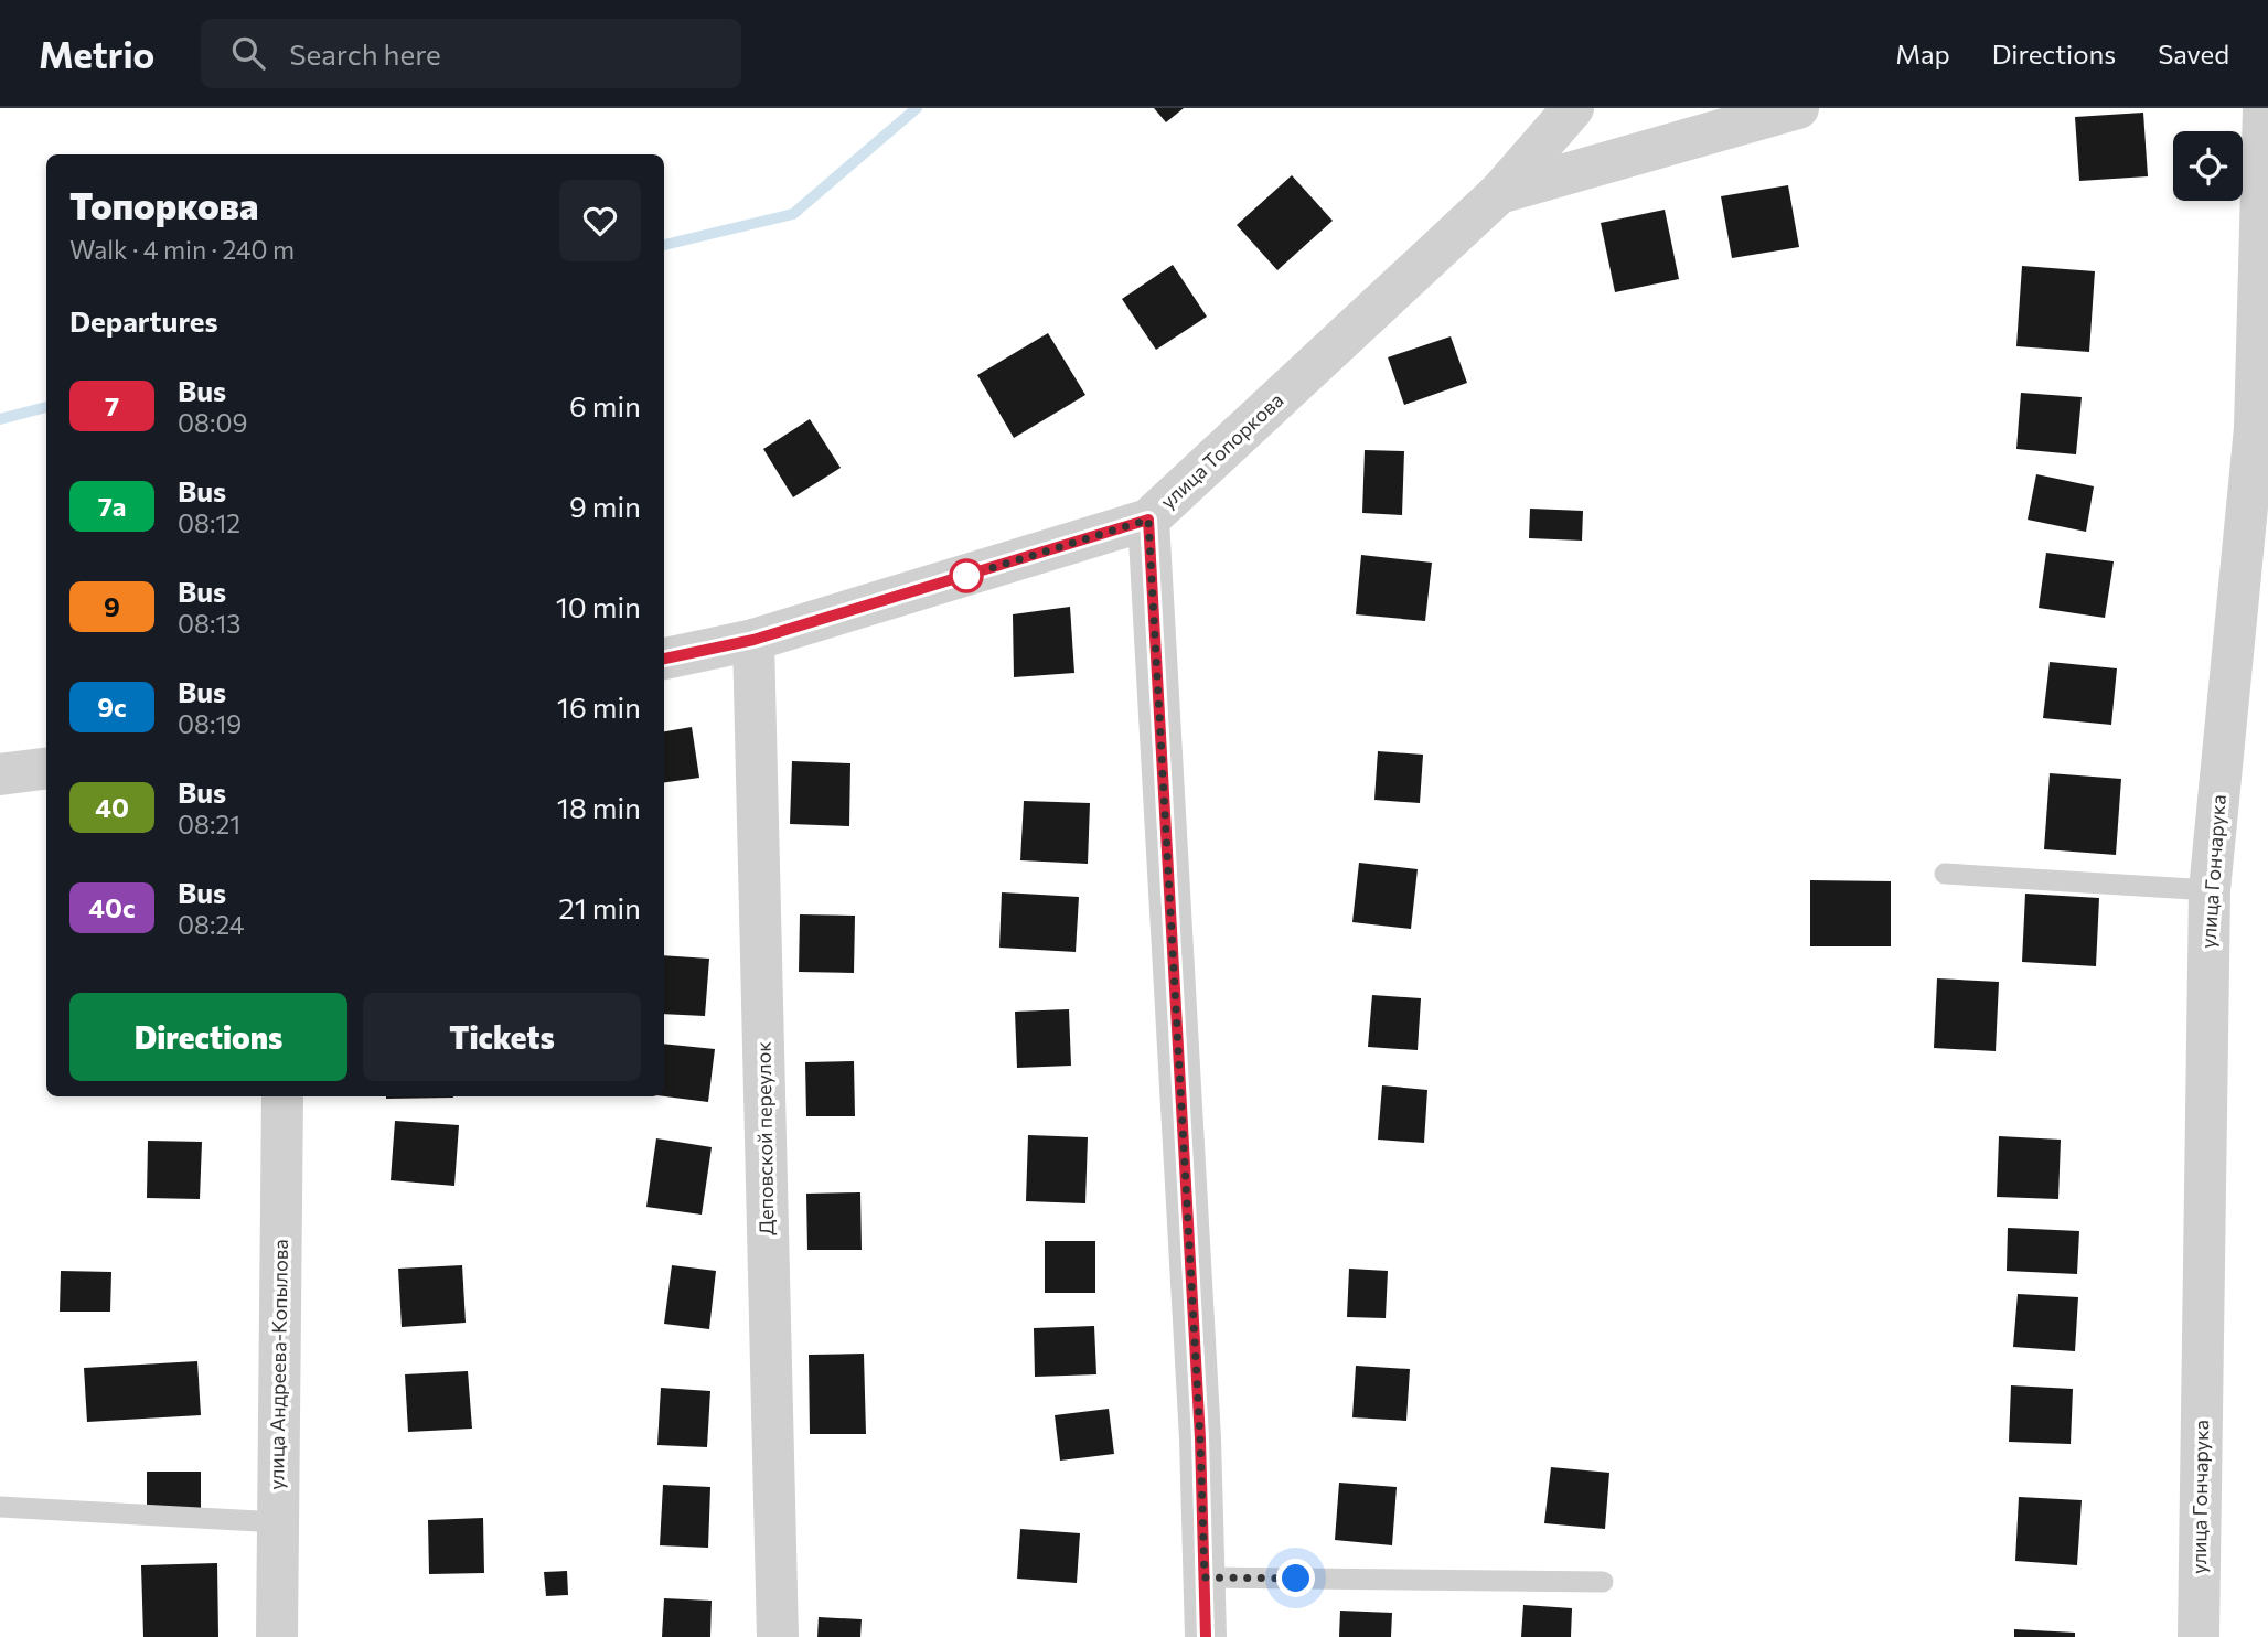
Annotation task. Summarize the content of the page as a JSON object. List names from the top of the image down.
{
  "streets": {
    "street": [
      "улица Топоркова",
      "улица Гончарука",
      "Деповской переулок",
      "улица Андреева-Копылова"
    ]
  },
  "crossings": [
    ["улица Топоркова", "Деповской переулок"]
  ],
  "lines": ["bus line 7"],
  "page": {
    "header": "Metrio",
    "search": "Search here",
    "nav": ["Map", "Directions", "Saved"],
    "heading": [
      ["Топоркова", "Walk · 4 min · 240 m"],
      "Departures"
    ],
    "list": [
      {
        "mark": "7",
        "name": "Bus",
        "note": "08:09",
        "value": "6 min"
      },
      {
        "mark": "7а",
        "name": "Bus",
        "note": "08:12",
        "value": "9 min"
      },
      {
        "mark": "9",
        "name": "Bus",
        "note": "08:13",
        "value": "10 min"
      },
      {
        "mark": "9с",
        "name": "Bus",
        "note": "08:19",
        "value": "16 min"
      },
      {
        "mark": "40",
        "name": "Bus",
        "note": "08:21",
        "value": "18 min"
      },
      {
        "mark": "40с",
        "name": "Bus",
        "note": "08:24",
        "value": "21 min"
      }
    ],
    "buttons": ["Directions", "Tickets"]
  }
}
